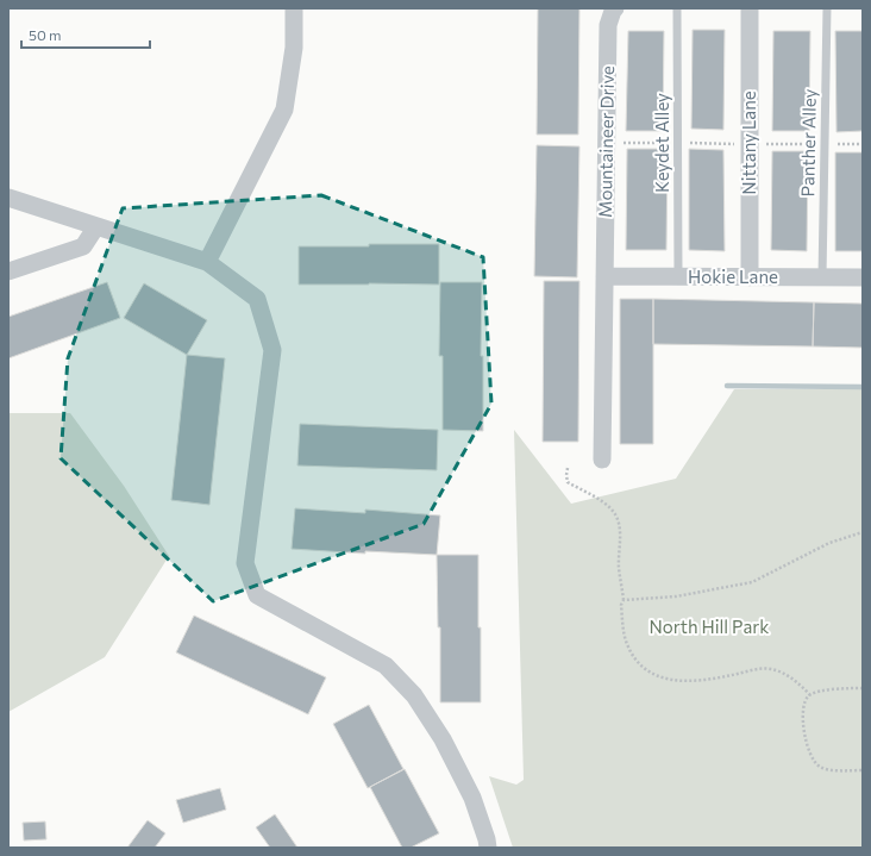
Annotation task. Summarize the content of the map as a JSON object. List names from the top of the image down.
{
  "streets": {
    "street": ["Mountaineer Drive", "Nittany Lane", "Hokie Lane"],
    "lane": ["Keydet Alley", "Panther Alley"]
  },
  "crossings": [
    ["Mountaineer Drive", "Hokie Lane"],
    ["Keydet Alley", "Hokie Lane"],
    ["Nittany Lane", "Hokie Lane"],
    ["Panther Alley", "Hokie Lane"]
  ],
  "parks": ["North Hill Park"],
  "scale_bar": "50 m"
}
